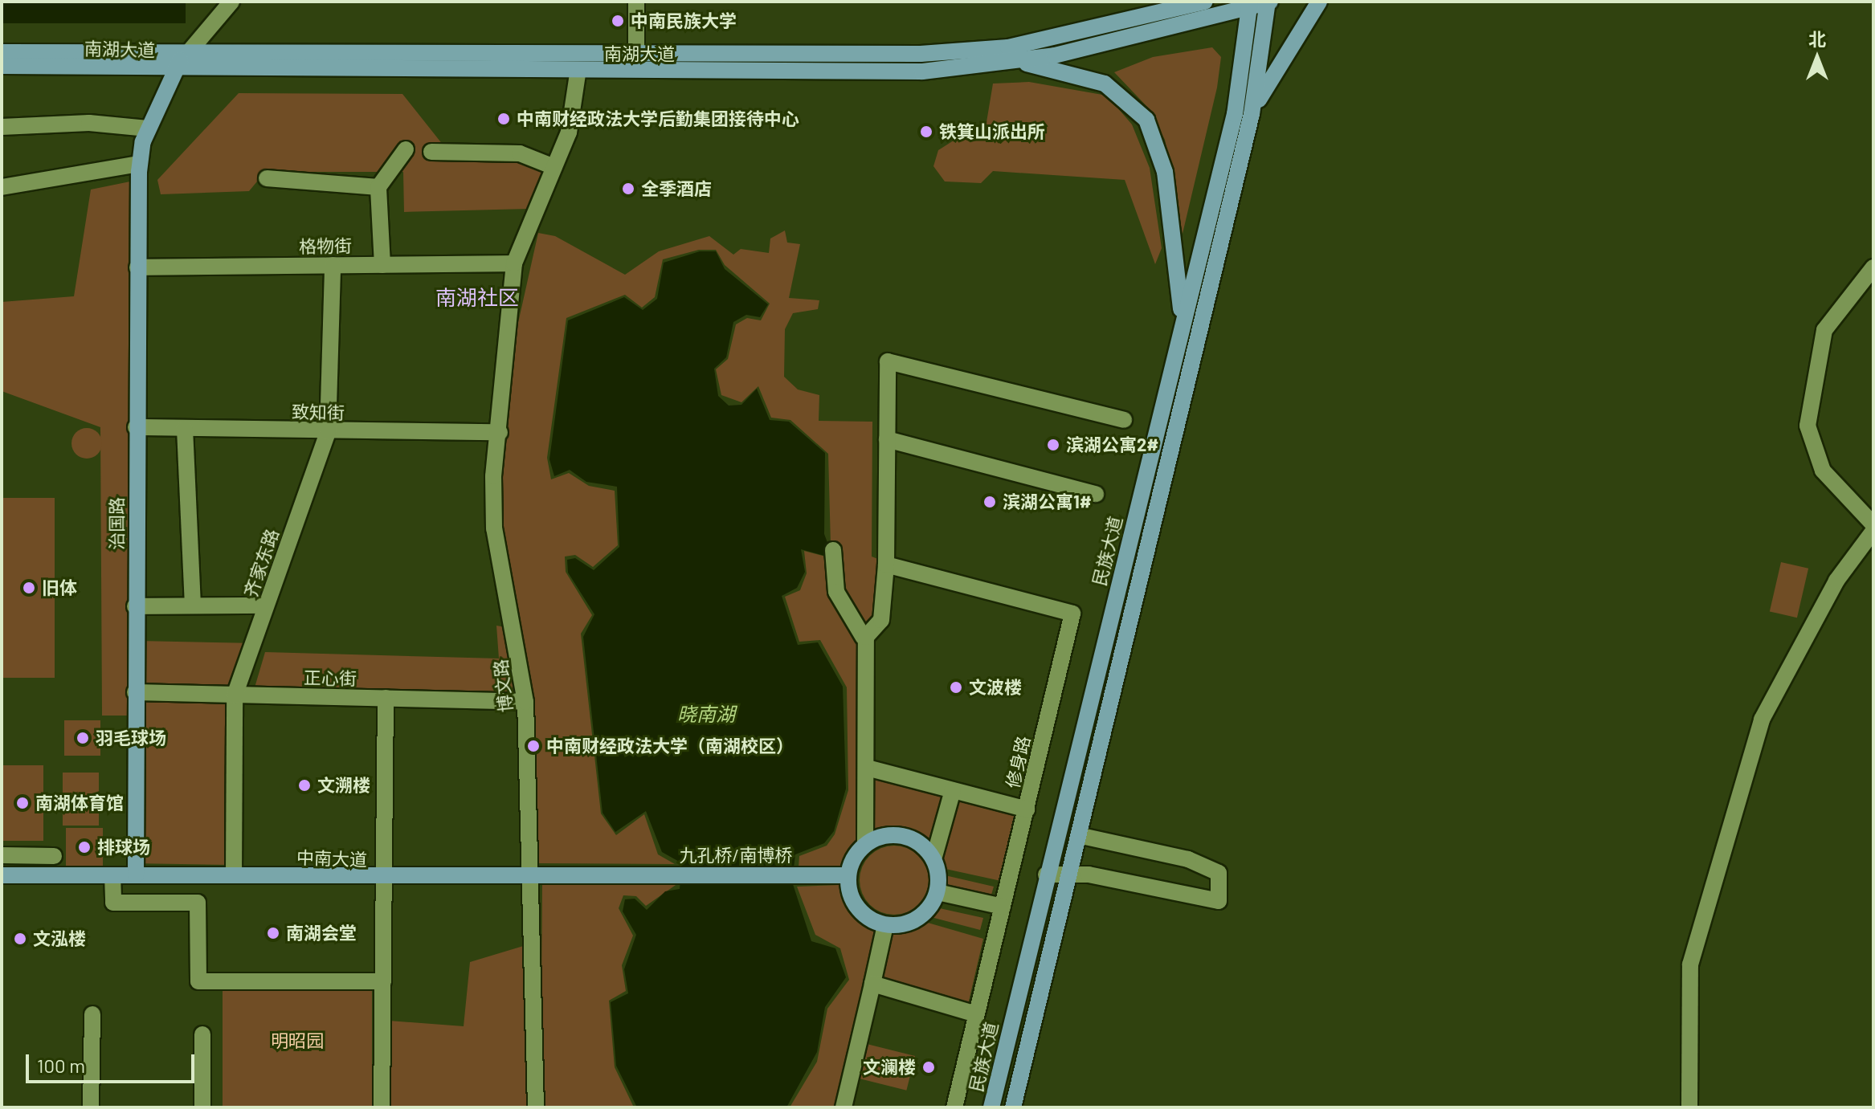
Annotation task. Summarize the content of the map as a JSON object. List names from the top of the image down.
{
  "streets": {
    "main road": [
      "南湖大道",
      "治国路",
      "民族大道",
      "九孔桥/南博桥",
      "中南大道"
    ],
    "street": [
      "格物街",
      "致知街",
      "齐家东路",
      "正心街",
      "博文路",
      "修身路"
    ]
  },
  "crossings": [
    ["南湖大道", "治国路"],
    ["南湖大道", "民族大道"],
    ["南湖大道", "博文路"],
    ["格物街", "治国路"],
    ["格物街", "齐家东路"],
    ["格物街", "博文路"],
    ["致知街", "治国路"],
    ["致知街", "齐家东路"],
    ["致知街", "博文路"],
    ["治国路", "正心街"],
    ["治国路", "中南大道"],
    ["齐家东路", "正心街"],
    ["齐家东路", "中南大道"],
    ["正心街", "博文路"],
    ["博文路", "中南大道"],
    ["九孔桥/南博桥", "中南大道"]
  ],
  "districts": ["南湖社区"],
  "water": ["晓南湖"],
  "parks": ["明昭园"],
  "places": [
    "中南民族大学",
    "中南财经政法大学后勤集团接待中心",
    "铁箕山派出所",
    "全季酒店",
    "滨湖公寓2#",
    "滨湖公寓1#",
    "旧体",
    "文波楼",
    "羽毛球场",
    "中南财经政法大学（南湖校区）",
    "文溯楼",
    "南湖体育馆",
    "排球场",
    "南湖会堂",
    "文泓楼",
    "文澜楼"
  ],
  "scale_bar": "100 m",
  "north": "top"
}
